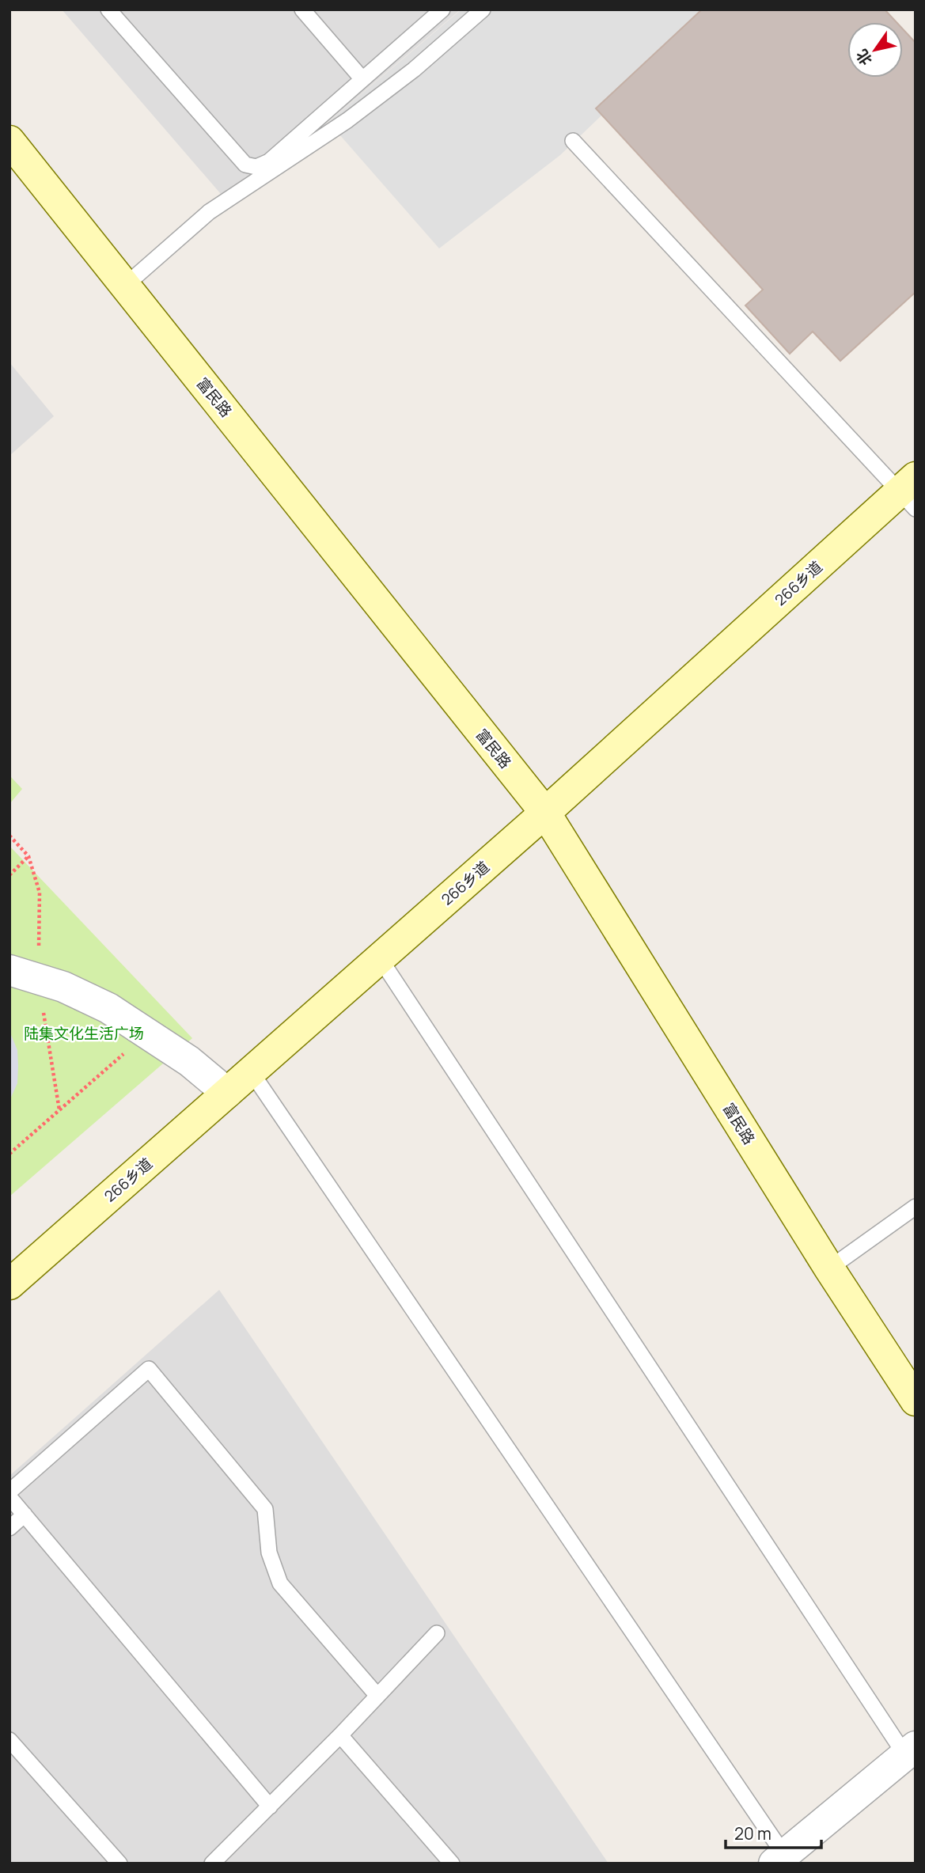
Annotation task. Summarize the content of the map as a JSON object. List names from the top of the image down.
{
  "streets": {
    "street": ["富民路", "266乡道"]
  },
  "crossings": [
    ["富民路", "266乡道"]
  ],
  "parks": ["陆集文化生活广场"],
  "scale_bar": "20 m",
  "north": "bottom left"
}
